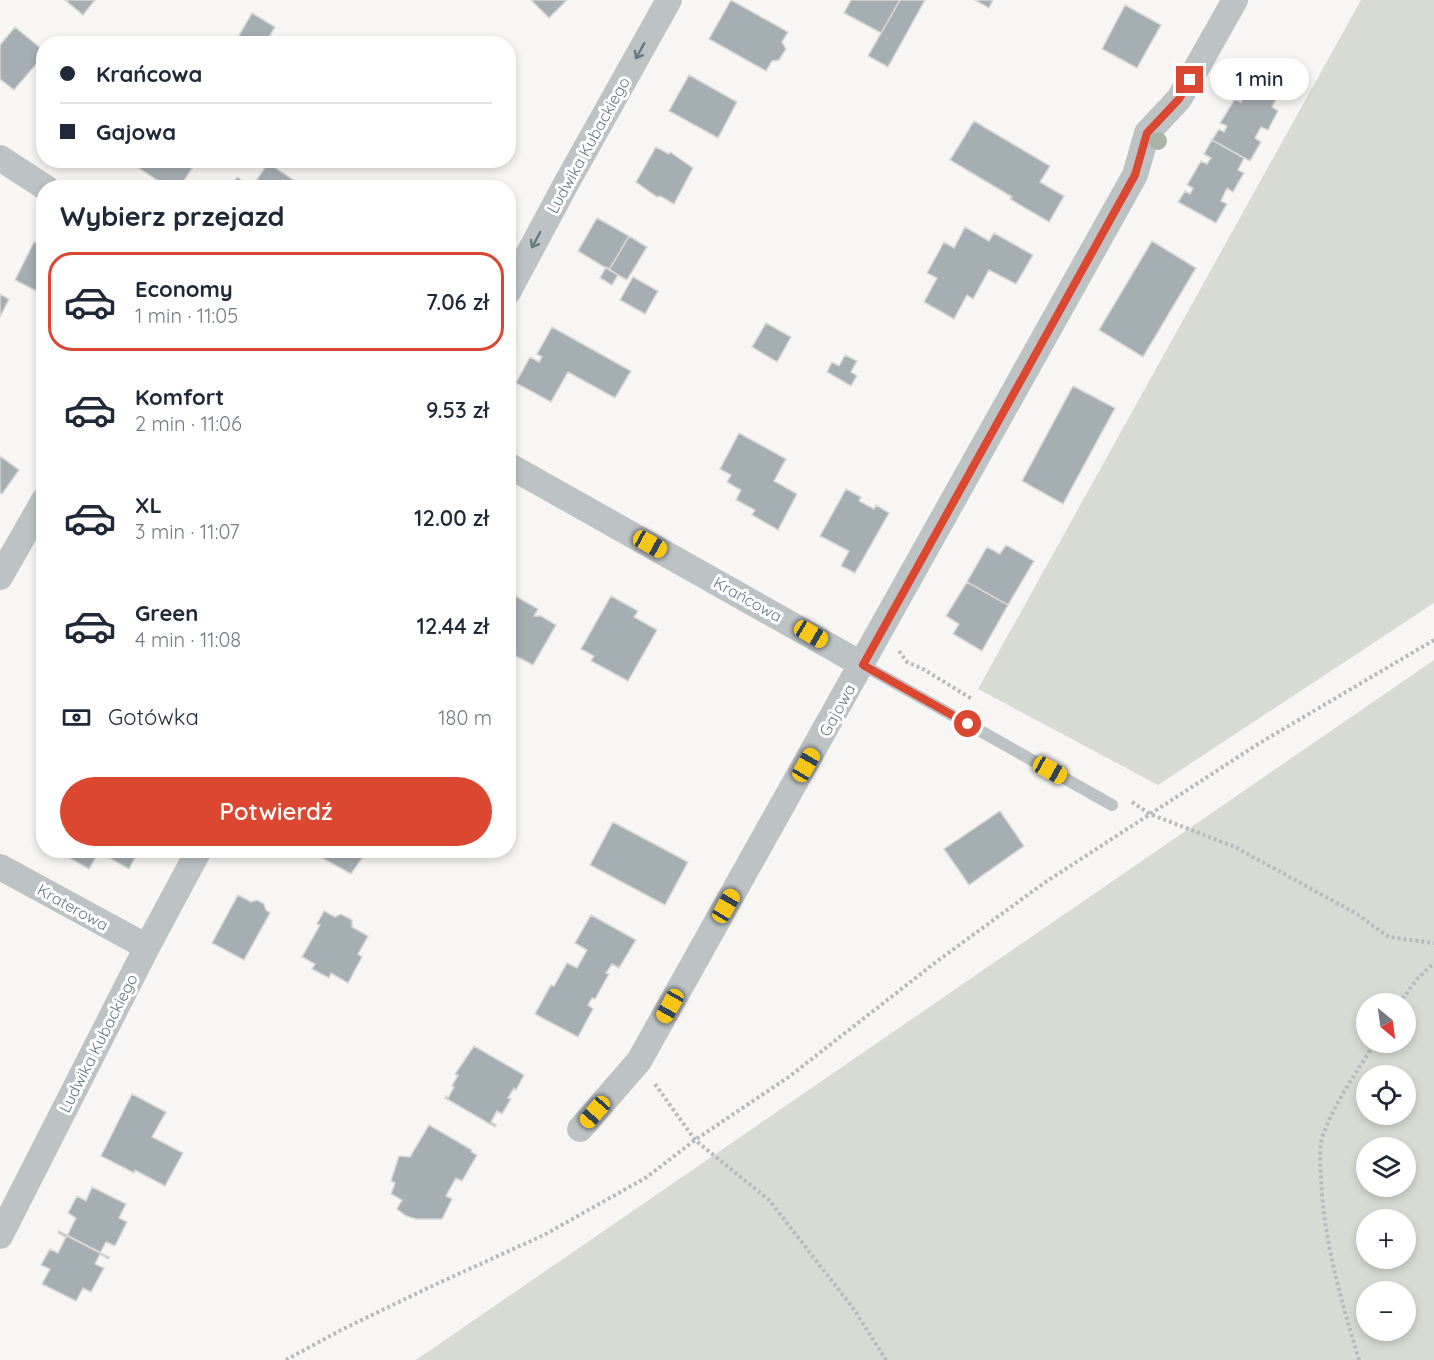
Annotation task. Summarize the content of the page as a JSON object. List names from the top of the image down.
{
  "streets": {
    "street": [
      "Ludwika Kubackiego",
      "Krańcowa",
      "Gajowa",
      "Kraterowa"
    ]
  },
  "crossings": [
    ["Ludwika Kubackiego", "Kraterowa"],
    ["Krańcowa", "Gajowa"]
  ],
  "one_way": ["Ludwika Kubackiego"],
  "north": "bottom right",
  "page": {
    "banner": ["Krańcowa", "Gajowa"],
    "bubble": "1 min",
    "heading": "Wybierz przejazd",
    "list": [
      {
        "name": "Economy",
        "note": "1 min · 11:05",
        "value": "7.06 zł"
      },
      {
        "name": "Komfort",
        "note": "2 min · 11:06",
        "value": "9.53 zł"
      },
      {
        "name": "XL",
        "note": "3 min · 11:07",
        "value": "12.00 zł"
      },
      {
        "name": "Green",
        "note": "4 min · 11:08",
        "value": "12.44 zł"
      }
    ],
    "pay": ["Gotówka", "180 m"],
    "buttons": "Potwierdź",
    "map_buttons": ["+", "−"]
  }
}
